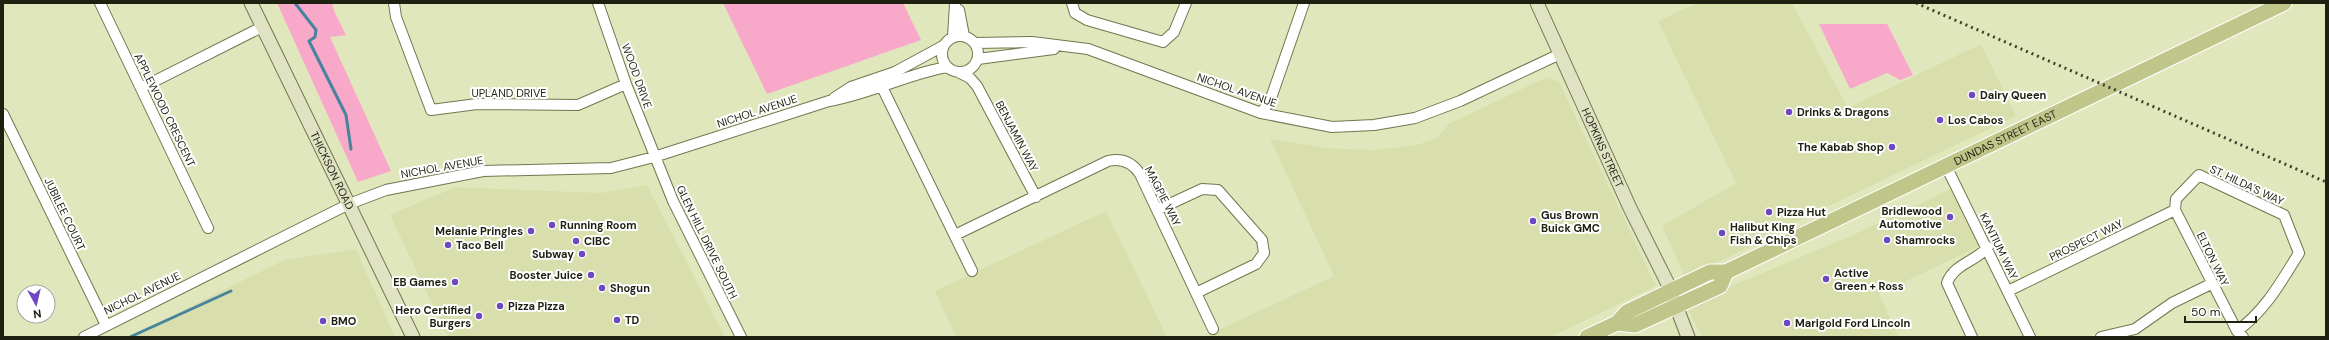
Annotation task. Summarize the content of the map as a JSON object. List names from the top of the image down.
{
  "streets": {
    "main road": ["DUNDAS STREET EAST", "HOPKINS STREET", "THICKSON ROAD"],
    "street": [
      "WOOD DRIVE",
      "NICHOL AVENUE",
      "UPLAND DRIVE",
      "APPLEWOOD CRESCENT",
      "BENJAMIN WAY",
      "ST. HILDA'S WAY",
      "MAGPIE WAY",
      "JUBILEE COURT",
      "PROSPECT WAY",
      "GLEN HILL DRIVE SOUTH",
      "KANTIUM WAY",
      "ELTON WAY"
    ]
  },
  "crossings": [
    ["WOOD DRIVE", "NICHOL AVENUE"],
    ["WOOD DRIVE", "UPLAND DRIVE"],
    ["WOOD DRIVE", "GLEN HILL DRIVE SOUTH"],
    ["NICHOL AVENUE", "BENJAMIN WAY"],
    ["NICHOL AVENUE", "HOPKINS STREET"],
    ["NICHOL AVENUE", "THICKSON ROAD"],
    ["NICHOL AVENUE", "JUBILEE COURT"],
    ["NICHOL AVENUE", "GLEN HILL DRIVE SOUTH"],
    ["BENJAMIN WAY", "MAGPIE WAY"],
    ["DUNDAS STREET EAST", "HOPKINS STREET"],
    ["DUNDAS STREET EAST", "KANTIUM WAY"],
    ["ST. HILDA'S WAY", "PROSPECT WAY"],
    ["ST. HILDA'S WAY", "ELTON WAY"],
    ["PROSPECT WAY", "KANTIUM WAY"],
    ["PROSPECT WAY", "ELTON WAY"]
  ],
  "places": [
    "Dairy Queen",
    "Drinks & Dragons",
    "Los Cabos",
    "The Kabab Shop",
    "Pizza Hut",
    "Bridlewood Automotive",
    "Gus Brown Buick GMC",
    "Running Room",
    "Melanie Pringles",
    "Halibut King Fish & Chips",
    "Shamrocks",
    "CIBC",
    "Taco Bell",
    "Subway",
    "Booster Juice",
    "Active Green + Ross",
    "EB Games",
    "Shogun",
    "Pizza Pizza",
    "Hero Certified Burgers",
    "TD",
    "BMO",
    "Marigold Ford Lincoln"
  ],
  "scale_bar": "50 m",
  "north": "bottom"
}
